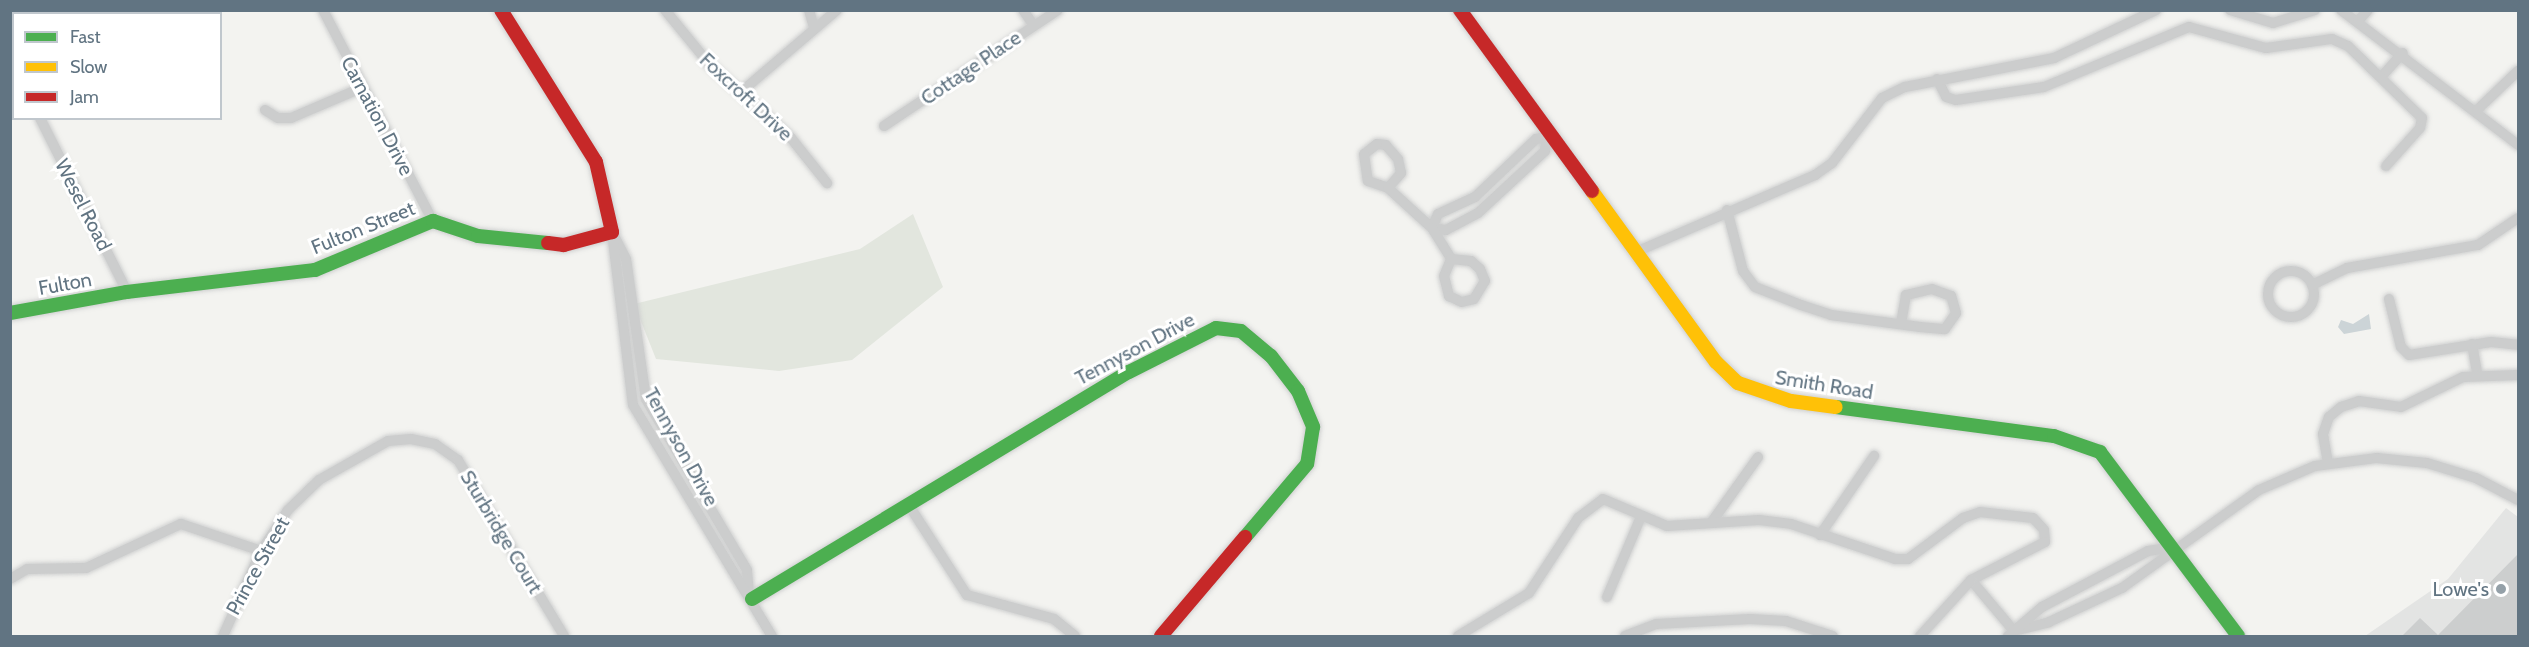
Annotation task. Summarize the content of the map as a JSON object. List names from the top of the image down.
{
  "streets": {
    "street": [
      "Cottage Place",
      "Foxcroft Drive",
      "Carnation Drive",
      "Wesel Road",
      "Fulton Street",
      "Fulton",
      "Tennyson Drive",
      "Smith Road",
      "Sturbridge Court",
      "Prince Street"
    ]
  },
  "crossings": [
    ["Carnation Drive", "Fulton Street"],
    ["Wesel Road", "Fulton Street"],
    ["Wesel Road", "Fulton"],
    ["Fulton Street", "Fulton"],
    ["Fulton Street", "Tennyson Drive"],
    ["Sturbridge Court", "Prince Street"]
  ],
  "places": ["Lowe's"],
  "legend": ["Fast", "Slow", "Jam"]
}
